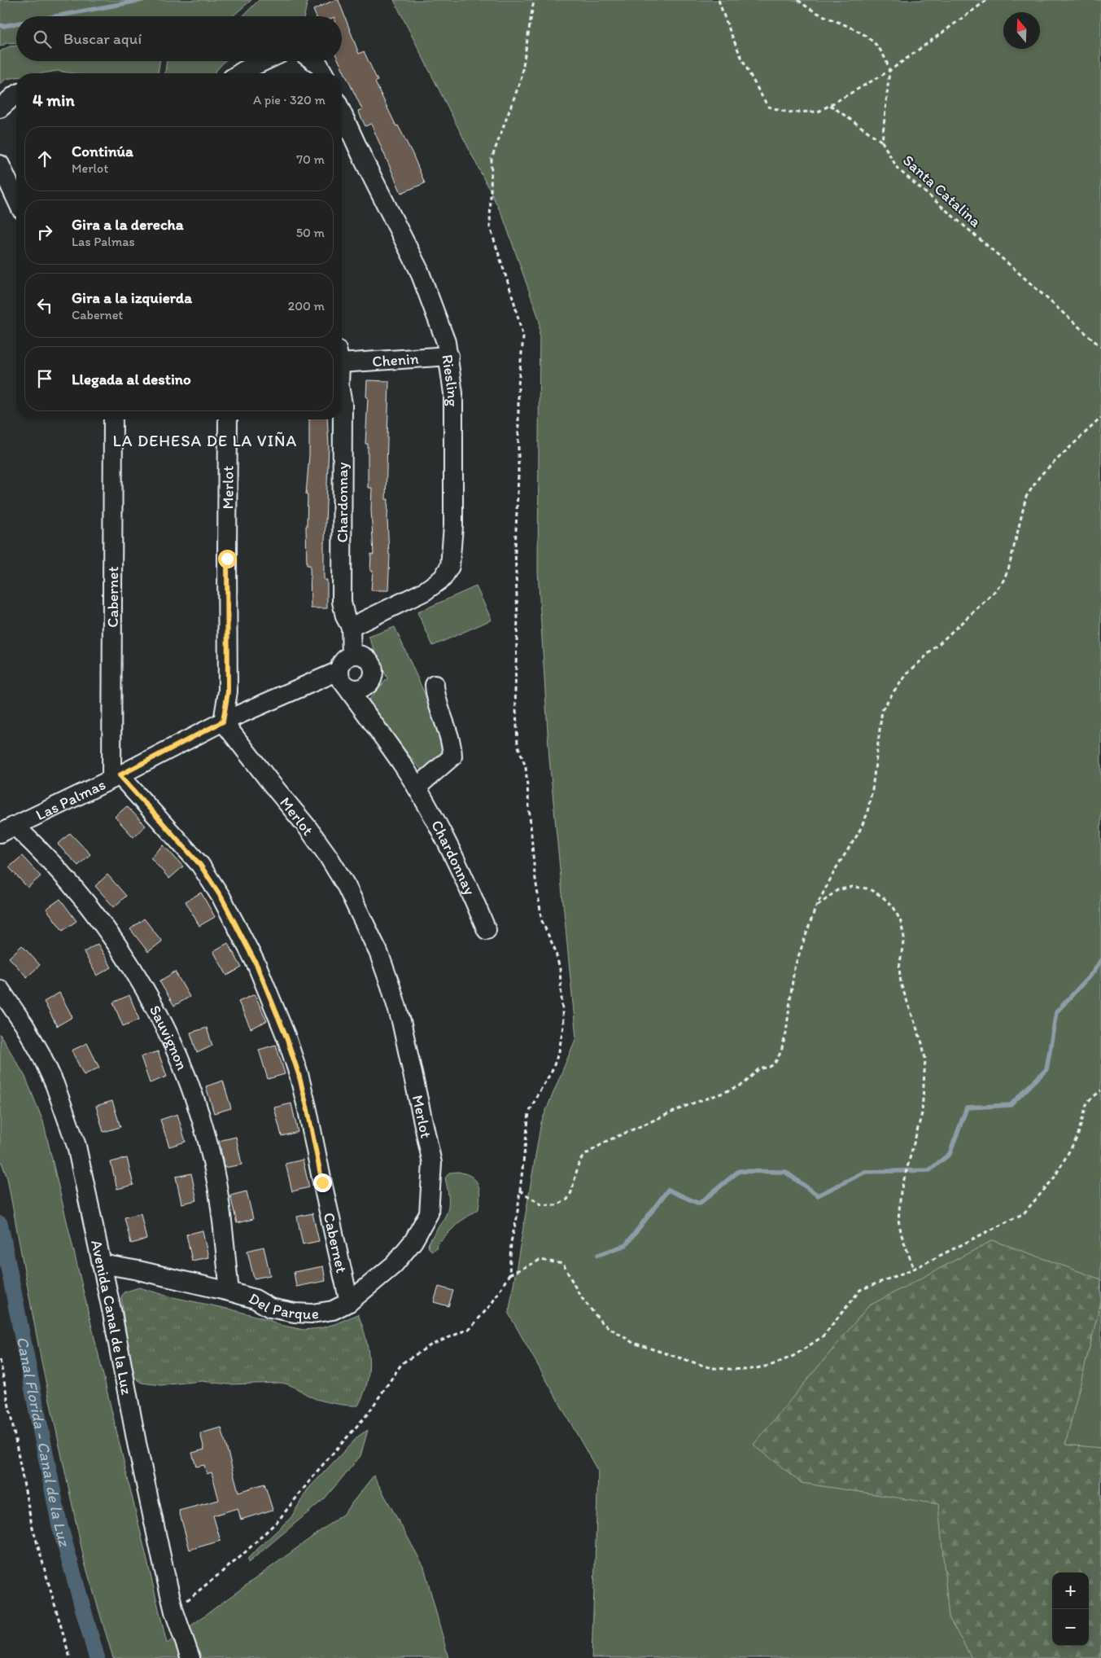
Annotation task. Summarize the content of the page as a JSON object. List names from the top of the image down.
{
  "streets": {
    "street": [
      "Chenin",
      "Riesling",
      "Merlot",
      "Chardonnay",
      "Cabernet",
      "Las Palmas",
      "Sauvignon",
      "Del Parque",
      "Avenida Canal de la Luz"
    ],
    "path": ["Santa Catalina"]
  },
  "crossings": [
    ["Chenin", "Riesling"],
    ["Riesling", "Chardonnay"],
    ["Merlot", "Las Palmas"],
    ["Merlot", "Del Parque"],
    ["Chardonnay", "Las Palmas"],
    ["Cabernet", "Las Palmas"],
    ["Cabernet", "Del Parque"],
    ["Las Palmas", "Sauvignon"],
    ["Sauvignon", "Del Parque"],
    ["Del Parque", "Avenida Canal de la Luz"]
  ],
  "districts": ["LA DEHESA DE LA VIÑA"],
  "water": ["Canal Florida - Canal de la Luz"],
  "north": "top",
  "page": {
    "search": "Buscar aquí",
    "heading": ["4 min", "A pie · 320 m"],
    "list": [
      ["Continúa", "Merlot", "70 m"],
      ["Gira a la derecha", "Las Palmas", "50 m"],
      ["Gira a la izquierda", "Cabernet", "200 m"],
      "Llegada al destino"
    ],
    "map_buttons": ["+", "−"]
  }
}
